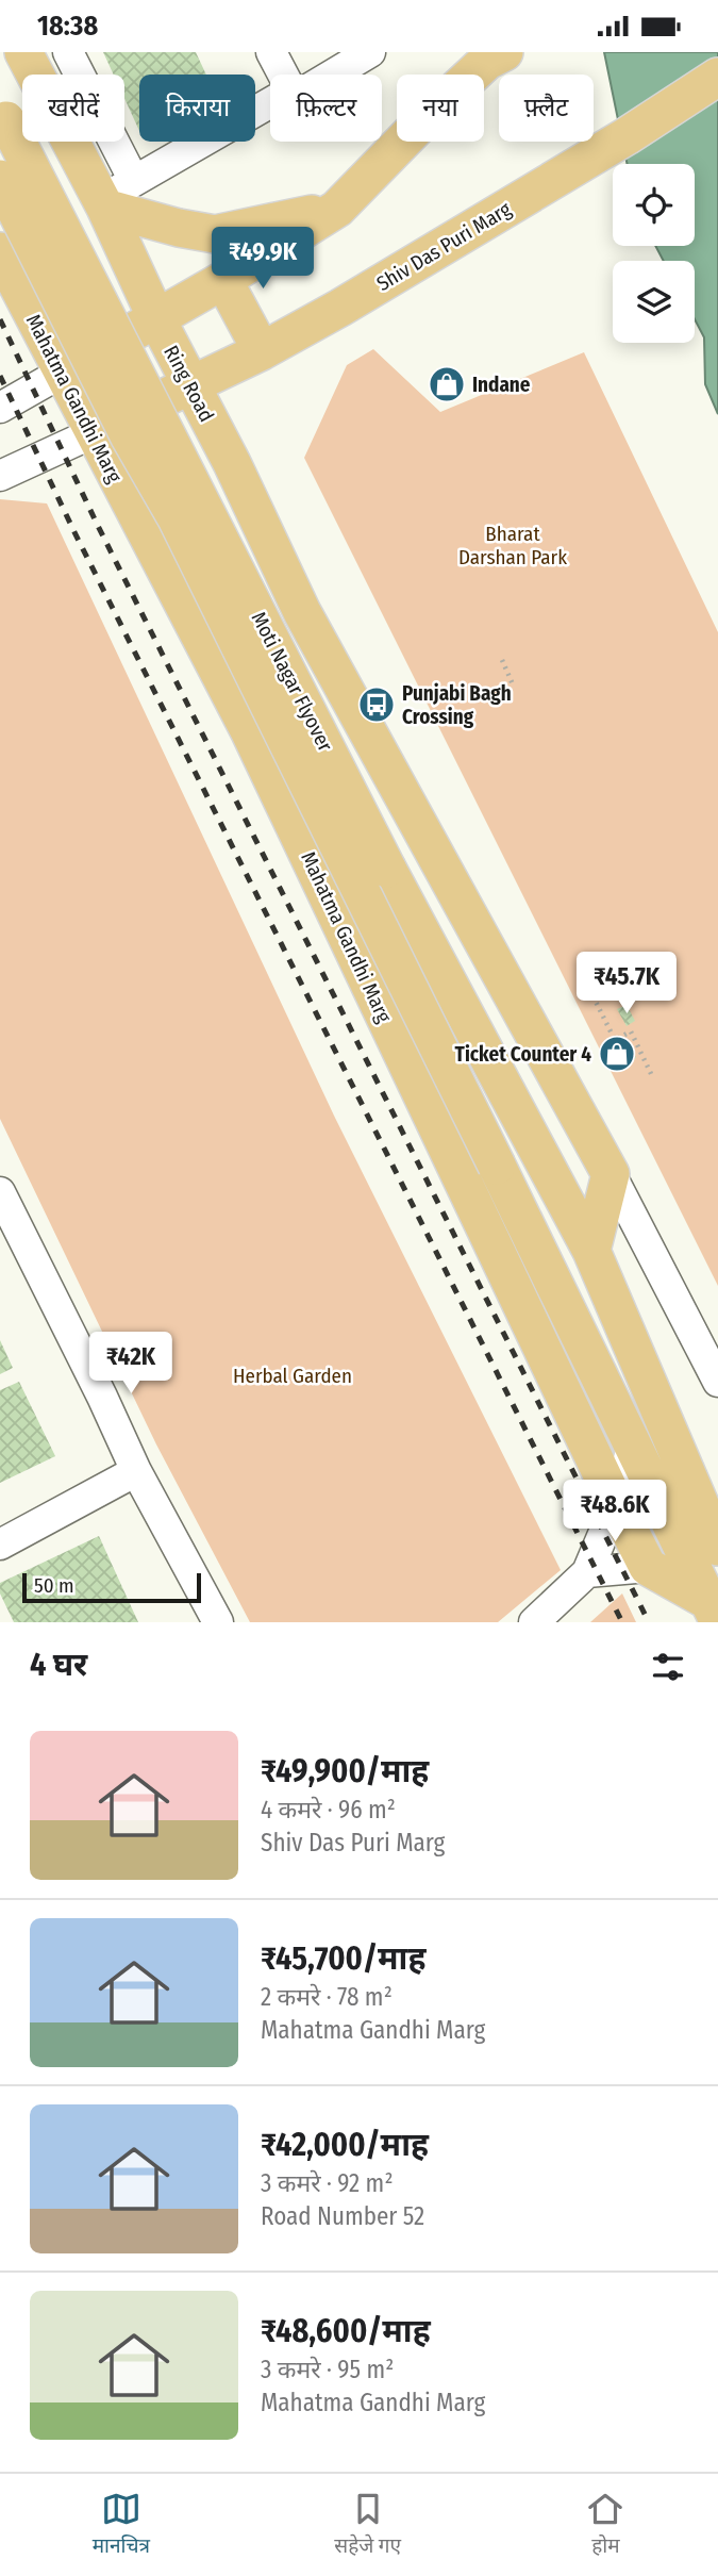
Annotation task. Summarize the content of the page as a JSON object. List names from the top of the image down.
{
  "streets": {
    "main road": [
      "Shiv Das Puri Marg",
      "Ring Road",
      "Mahatma Gandhi Marg",
      "Moti Nagar Flyover"
    ]
  },
  "crossings": [
    ["Shiv Das Puri Marg", "Ring Road"],
    ["Shiv Das Puri Marg", "Mahatma Gandhi Marg"]
  ],
  "parks": ["Bharat Darshan Park", "Herbal Garden"],
  "places": {
    "shop": ["Indane", "Ticket Counter 4"],
    "bus stop": ["Punjabi Bagh Crossing"]
  },
  "scale_bar": "50 m",
  "page": {
    "status": "18:38",
    "chip": [
      "खरीदें",
      "किराया",
      "फ़िल्टर",
      "नया",
      "फ़्लैट"
    ],
    "price": [
      "₹49.9K",
      "₹45.7K",
      "₹42K",
      "₹48.6K"
    ],
    "scale": "50 m",
    "heading": "4 घर",
    "list": [
      {
        "name": "₹49,900/माह",
        "note": "4 कमरे · 96 m² · Shiv Das Puri Marg"
      },
      {
        "name": "₹45,700/माह",
        "note": "2 कमरे · 78 m² · Mahatma Gandhi Marg"
      },
      {
        "name": "₹42,000/माह",
        "note": "3 कमरे · 92 m² · Road Number 52"
      },
      {
        "name": "₹48,600/माह",
        "note": "3 कमरे · 95 m² · Mahatma Gandhi Marg"
      }
    ],
    "tabs": ["मानचित्र", "सहेजे गए", "होम"]
  }
}
